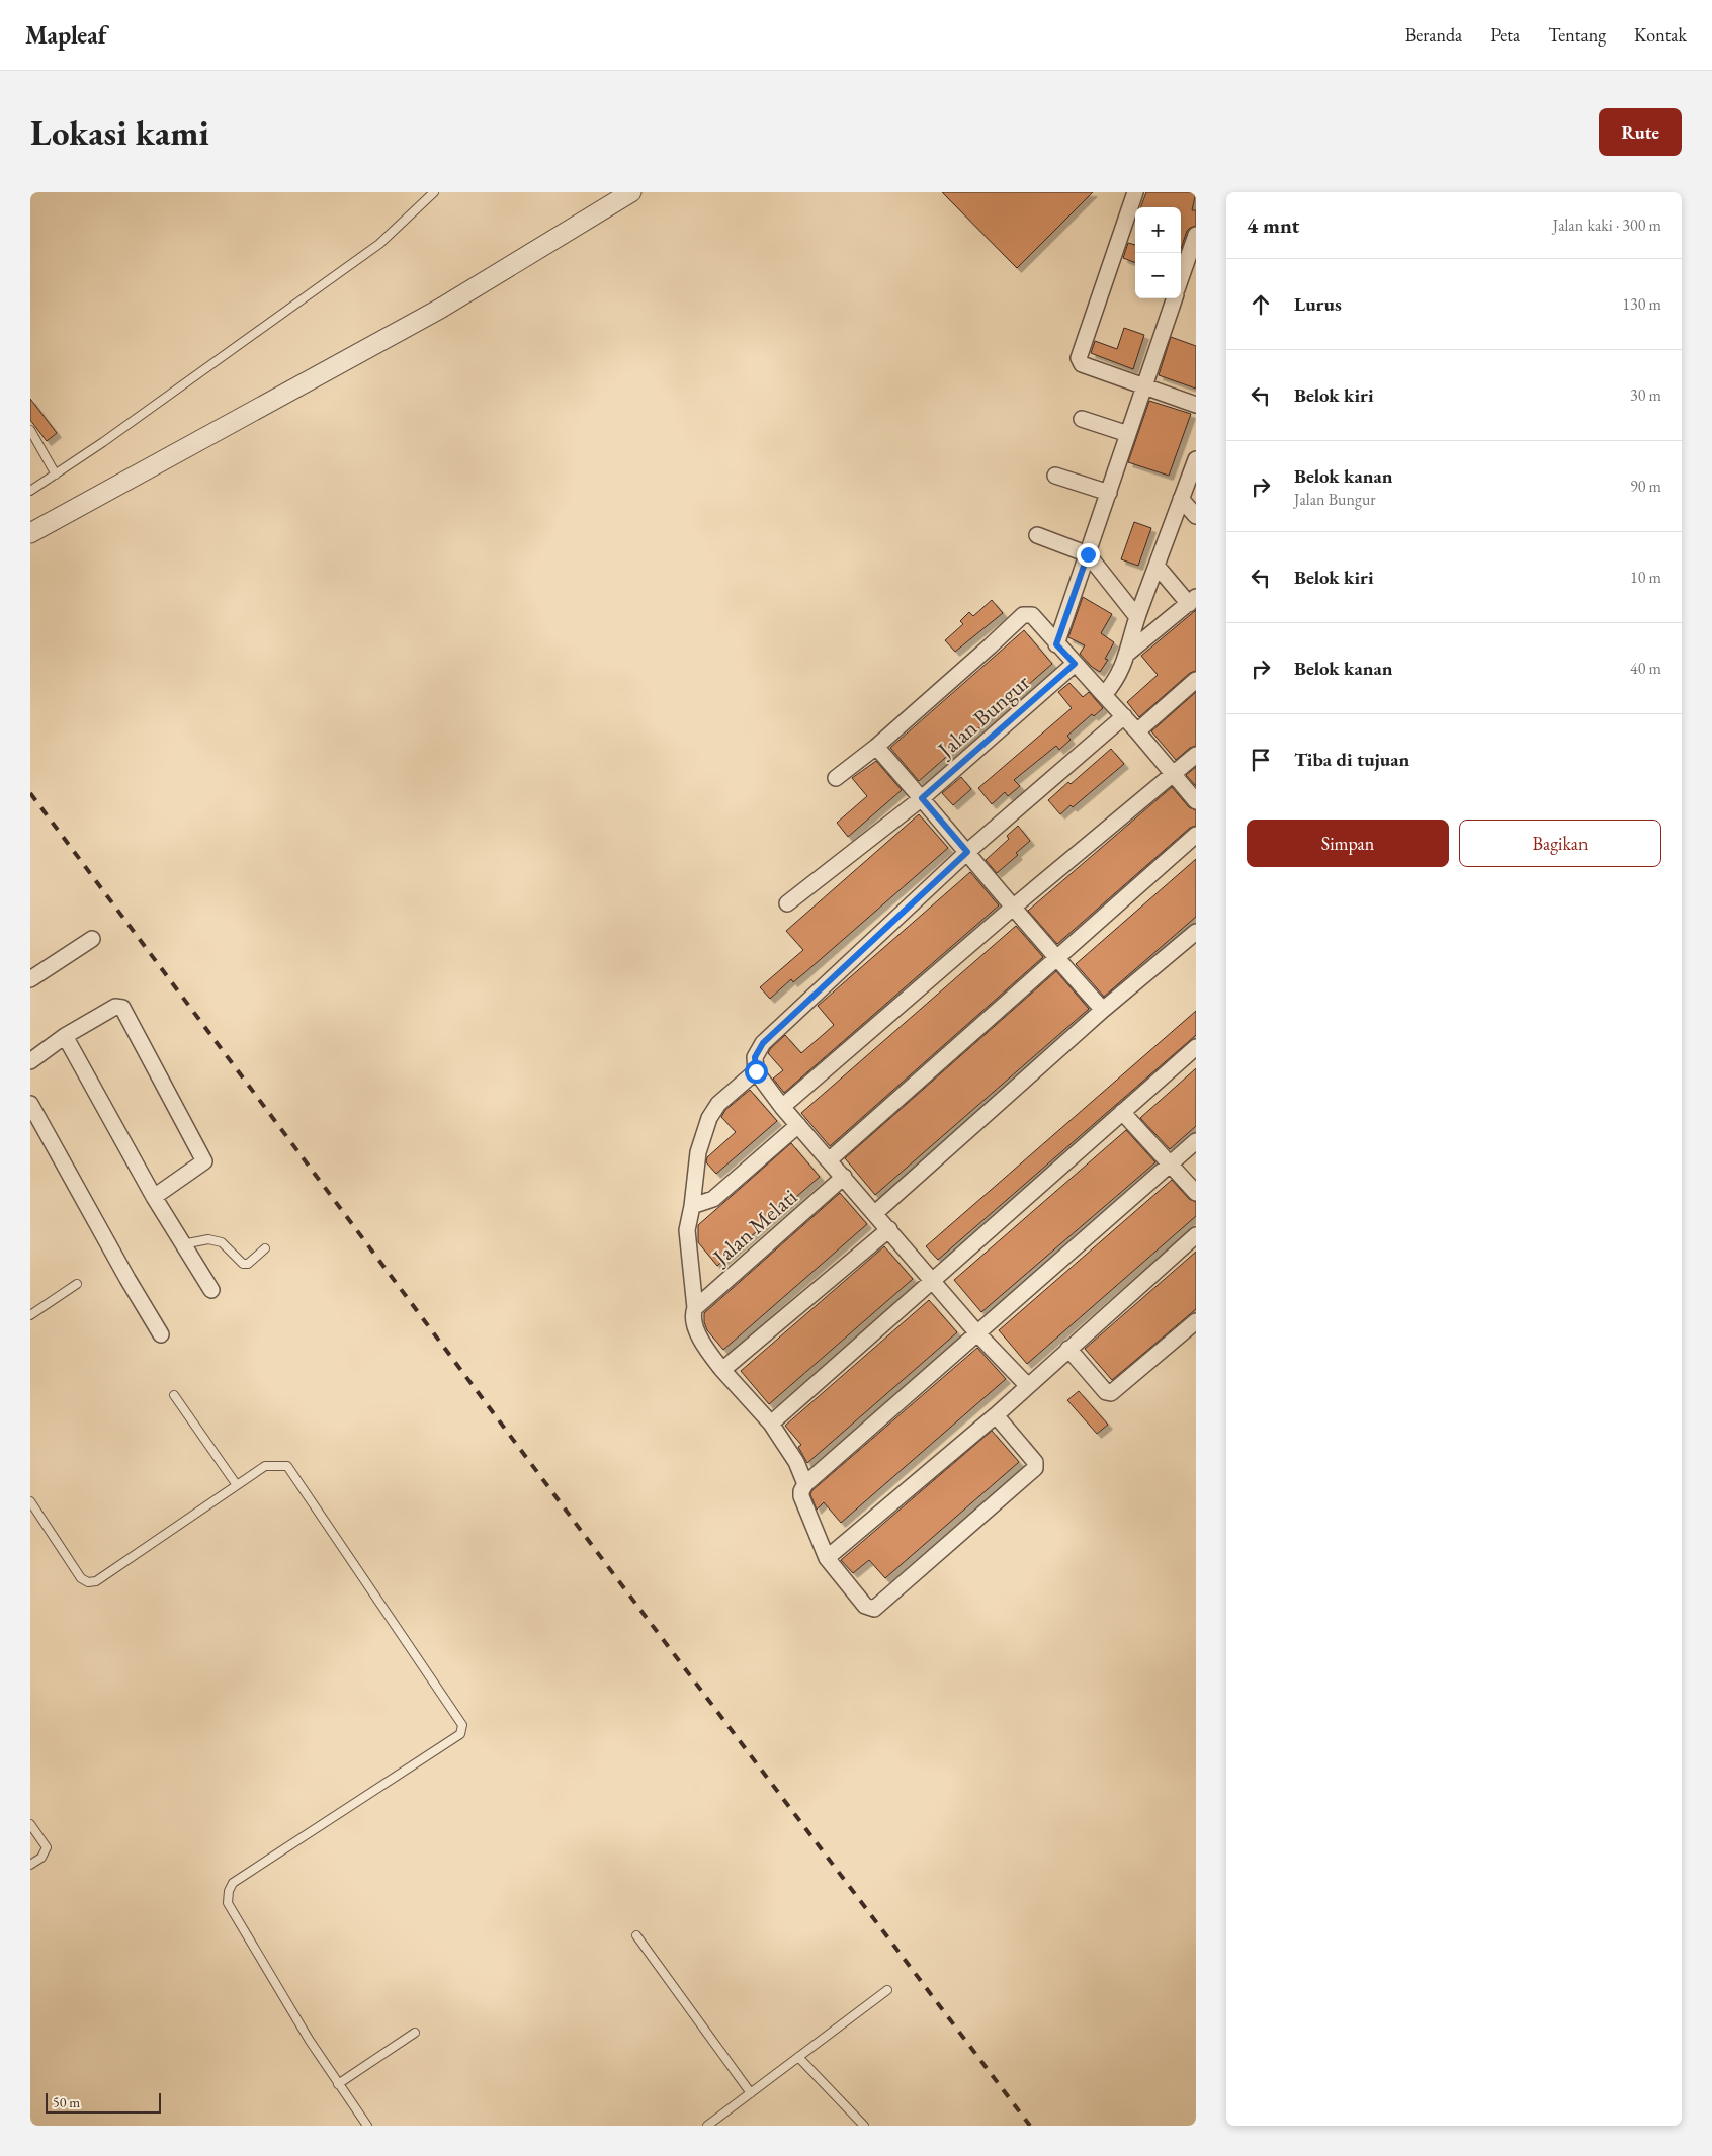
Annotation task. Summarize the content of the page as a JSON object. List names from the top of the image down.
{
  "streets": {
    "street": ["Jalan Bungur", "Jalan Melati"]
  },
  "scale_bar": "50 m",
  "page": {
    "header": "Mapleaf",
    "nav": [
      "Beranda",
      "Peta",
      "Tentang",
      "Kontak"
    ],
    "buttons": [
      "Rute",
      ["Simpan", "Bagikan"]
    ],
    "title": "Lokasi kami",
    "heading": ["4 mnt", "Jalan kaki · 300 m"],
    "map_buttons": ["+", "−"],
    "list": [
      ["Lurus", "130 m"],
      ["Belok kiri", "30 m"],
      ["Belok kanan", "Jalan Bungur", "90 m"],
      ["Belok kiri", "10 m"],
      ["Belok kanan", "40 m"],
      "Tiba di tujuan"
    ],
    "scale": "50 m"
  }
}
